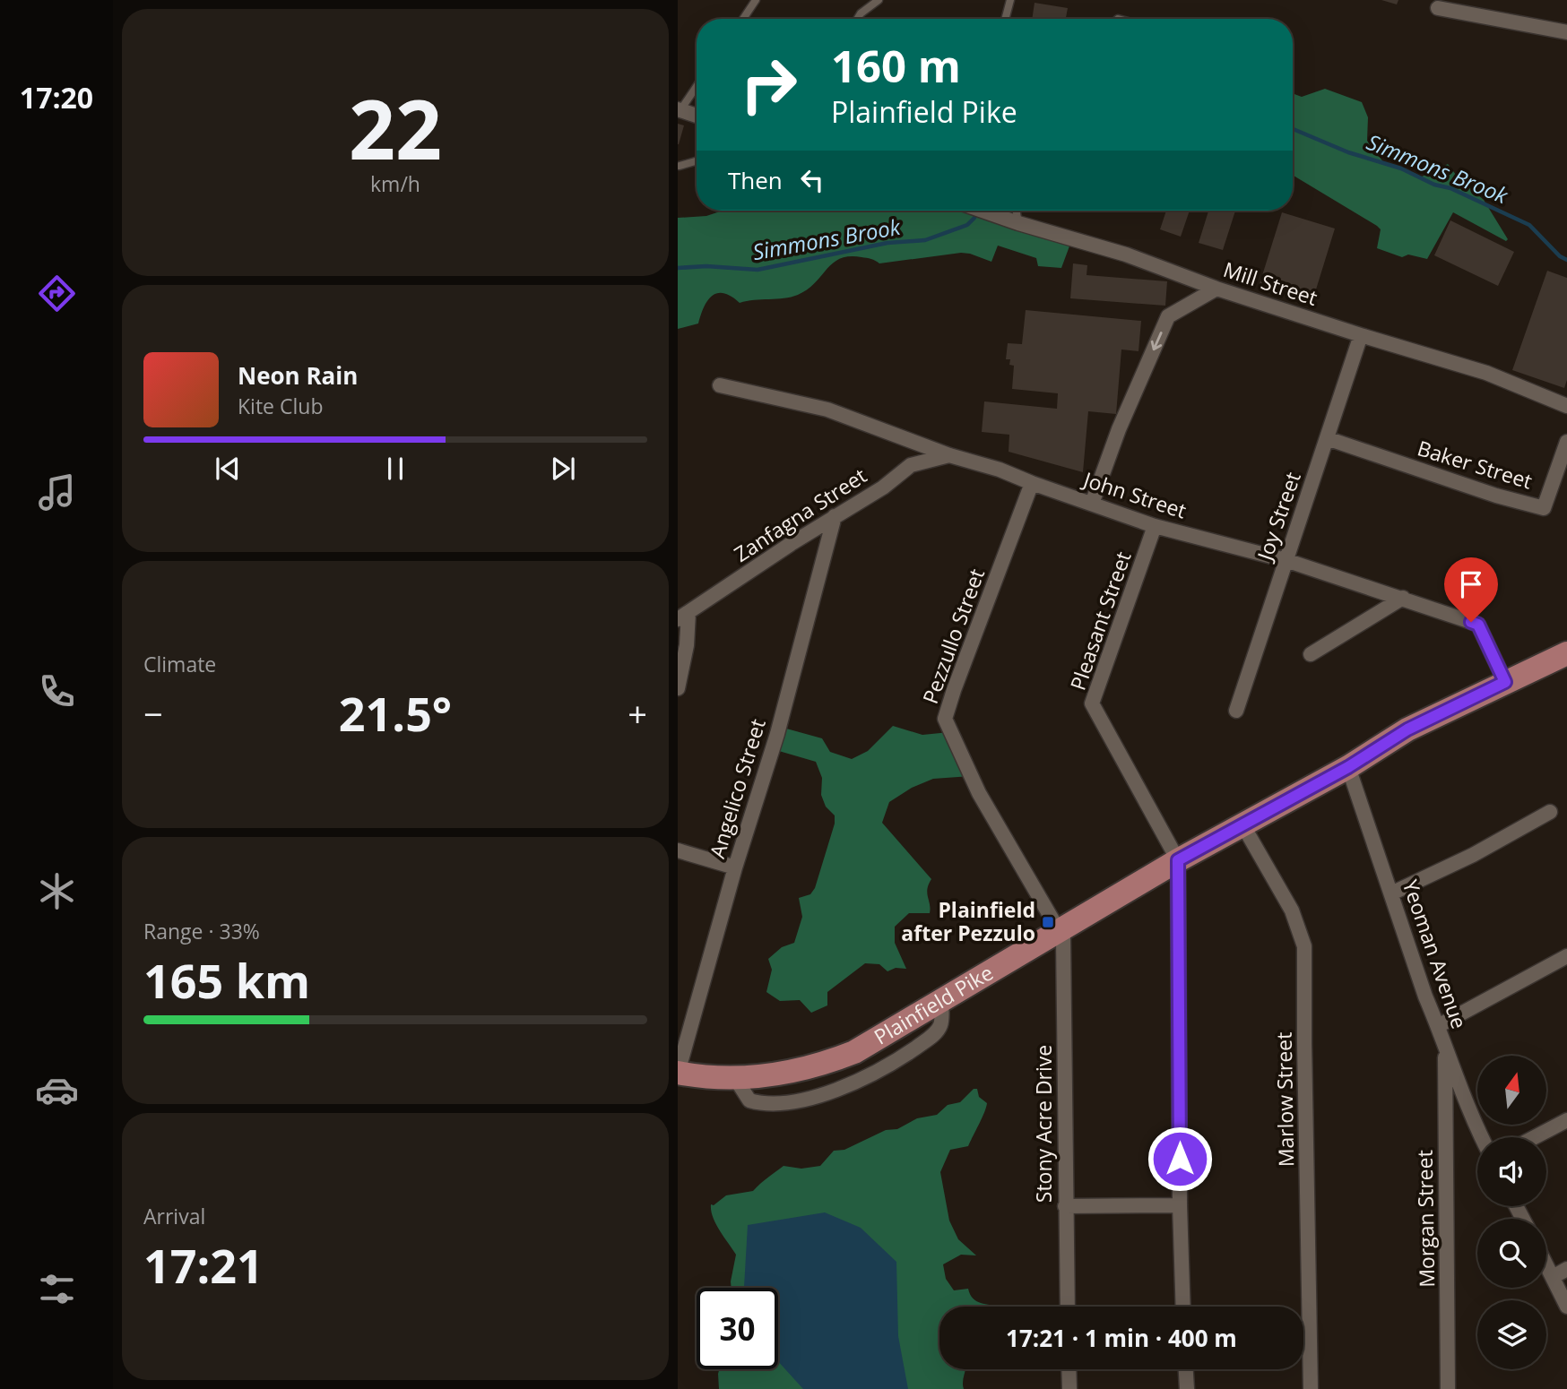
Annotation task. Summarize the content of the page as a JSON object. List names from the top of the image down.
{
  "streets": {
    "main road": ["Plainfield Pike"],
    "street": [
      "Mill Street",
      "Baker Street",
      "John Street",
      "Zanfagna Street",
      "Joy Street",
      "Pleasant Street",
      "Pezzullo Street",
      "Angelico Street",
      "Yeoman Avenue",
      "Marlow Street",
      "Stony Acre Drive",
      "Morgan Street"
    ]
  },
  "crossings": [
    ["Mill Street", "Joy Street"],
    ["Baker Street", "Joy Street"],
    ["John Street", "Zanfagna Street"],
    ["John Street", "Joy Street"],
    ["John Street", "Pleasant Street"],
    ["John Street", "Pezzullo Street"],
    ["John Street", "Plainfield Pike"],
    ["Zanfagna Street", "Angelico Street"],
    ["Pleasant Street", "Plainfield Pike"],
    ["Pezzullo Street", "Plainfield Pike"],
    ["Pezzullo Street", "Stony Acre Drive"],
    ["Angelico Street", "Plainfield Pike"],
    ["Yeoman Avenue", "Plainfield Pike"],
    ["Yeoman Avenue", "Morgan Street"],
    ["Plainfield Pike", "Marlow Street"],
    ["Plainfield Pike", "Stony Acre Drive"]
  ],
  "water": ["Simmons Brook"],
  "places": {
    "transit": ["Plainfield after Pezzulo"]
  },
  "north": "top",
  "page": {
    "tabs": "17:20",
    "tile": [
      ["22", "km/h"],
      "Climate",
      ["Range · 33%", "165 km"],
      ["Arrival", "17:21"]
    ],
    "turn": ["160 m", "Plainfield Pike"],
    "then": "Then",
    "song": ["Neon Rain", "Kite Club"],
    "heat": ["−", "21.5°", "+"],
    "limit": "30",
    "trip": "17:21 · 1 min · 400 m"
  }
}
